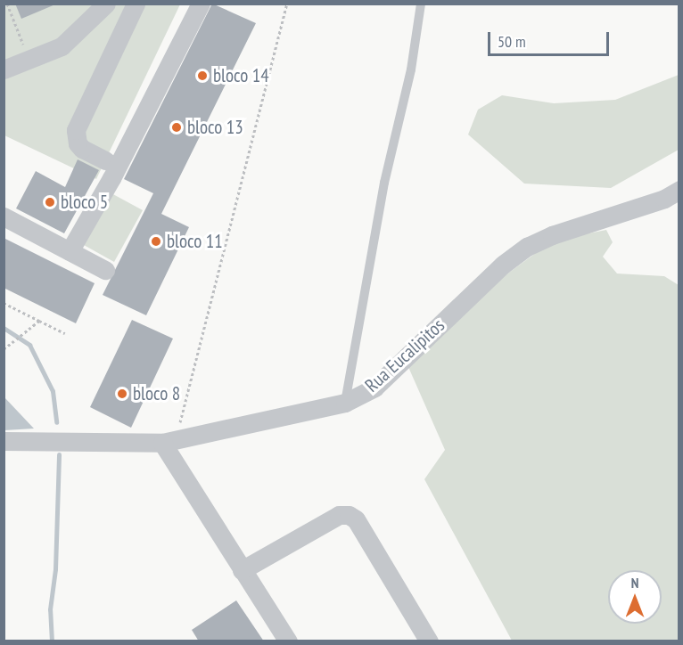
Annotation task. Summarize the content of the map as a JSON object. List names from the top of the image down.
{
  "streets": {
    "street": ["Rua Eucalipitos"]
  },
  "places": [
    "bloco 14",
    "bloco 13",
    "bloco 5",
    "bloco 11",
    "bloco 8"
  ],
  "scale_bar": "50 m",
  "north": "top"
}
